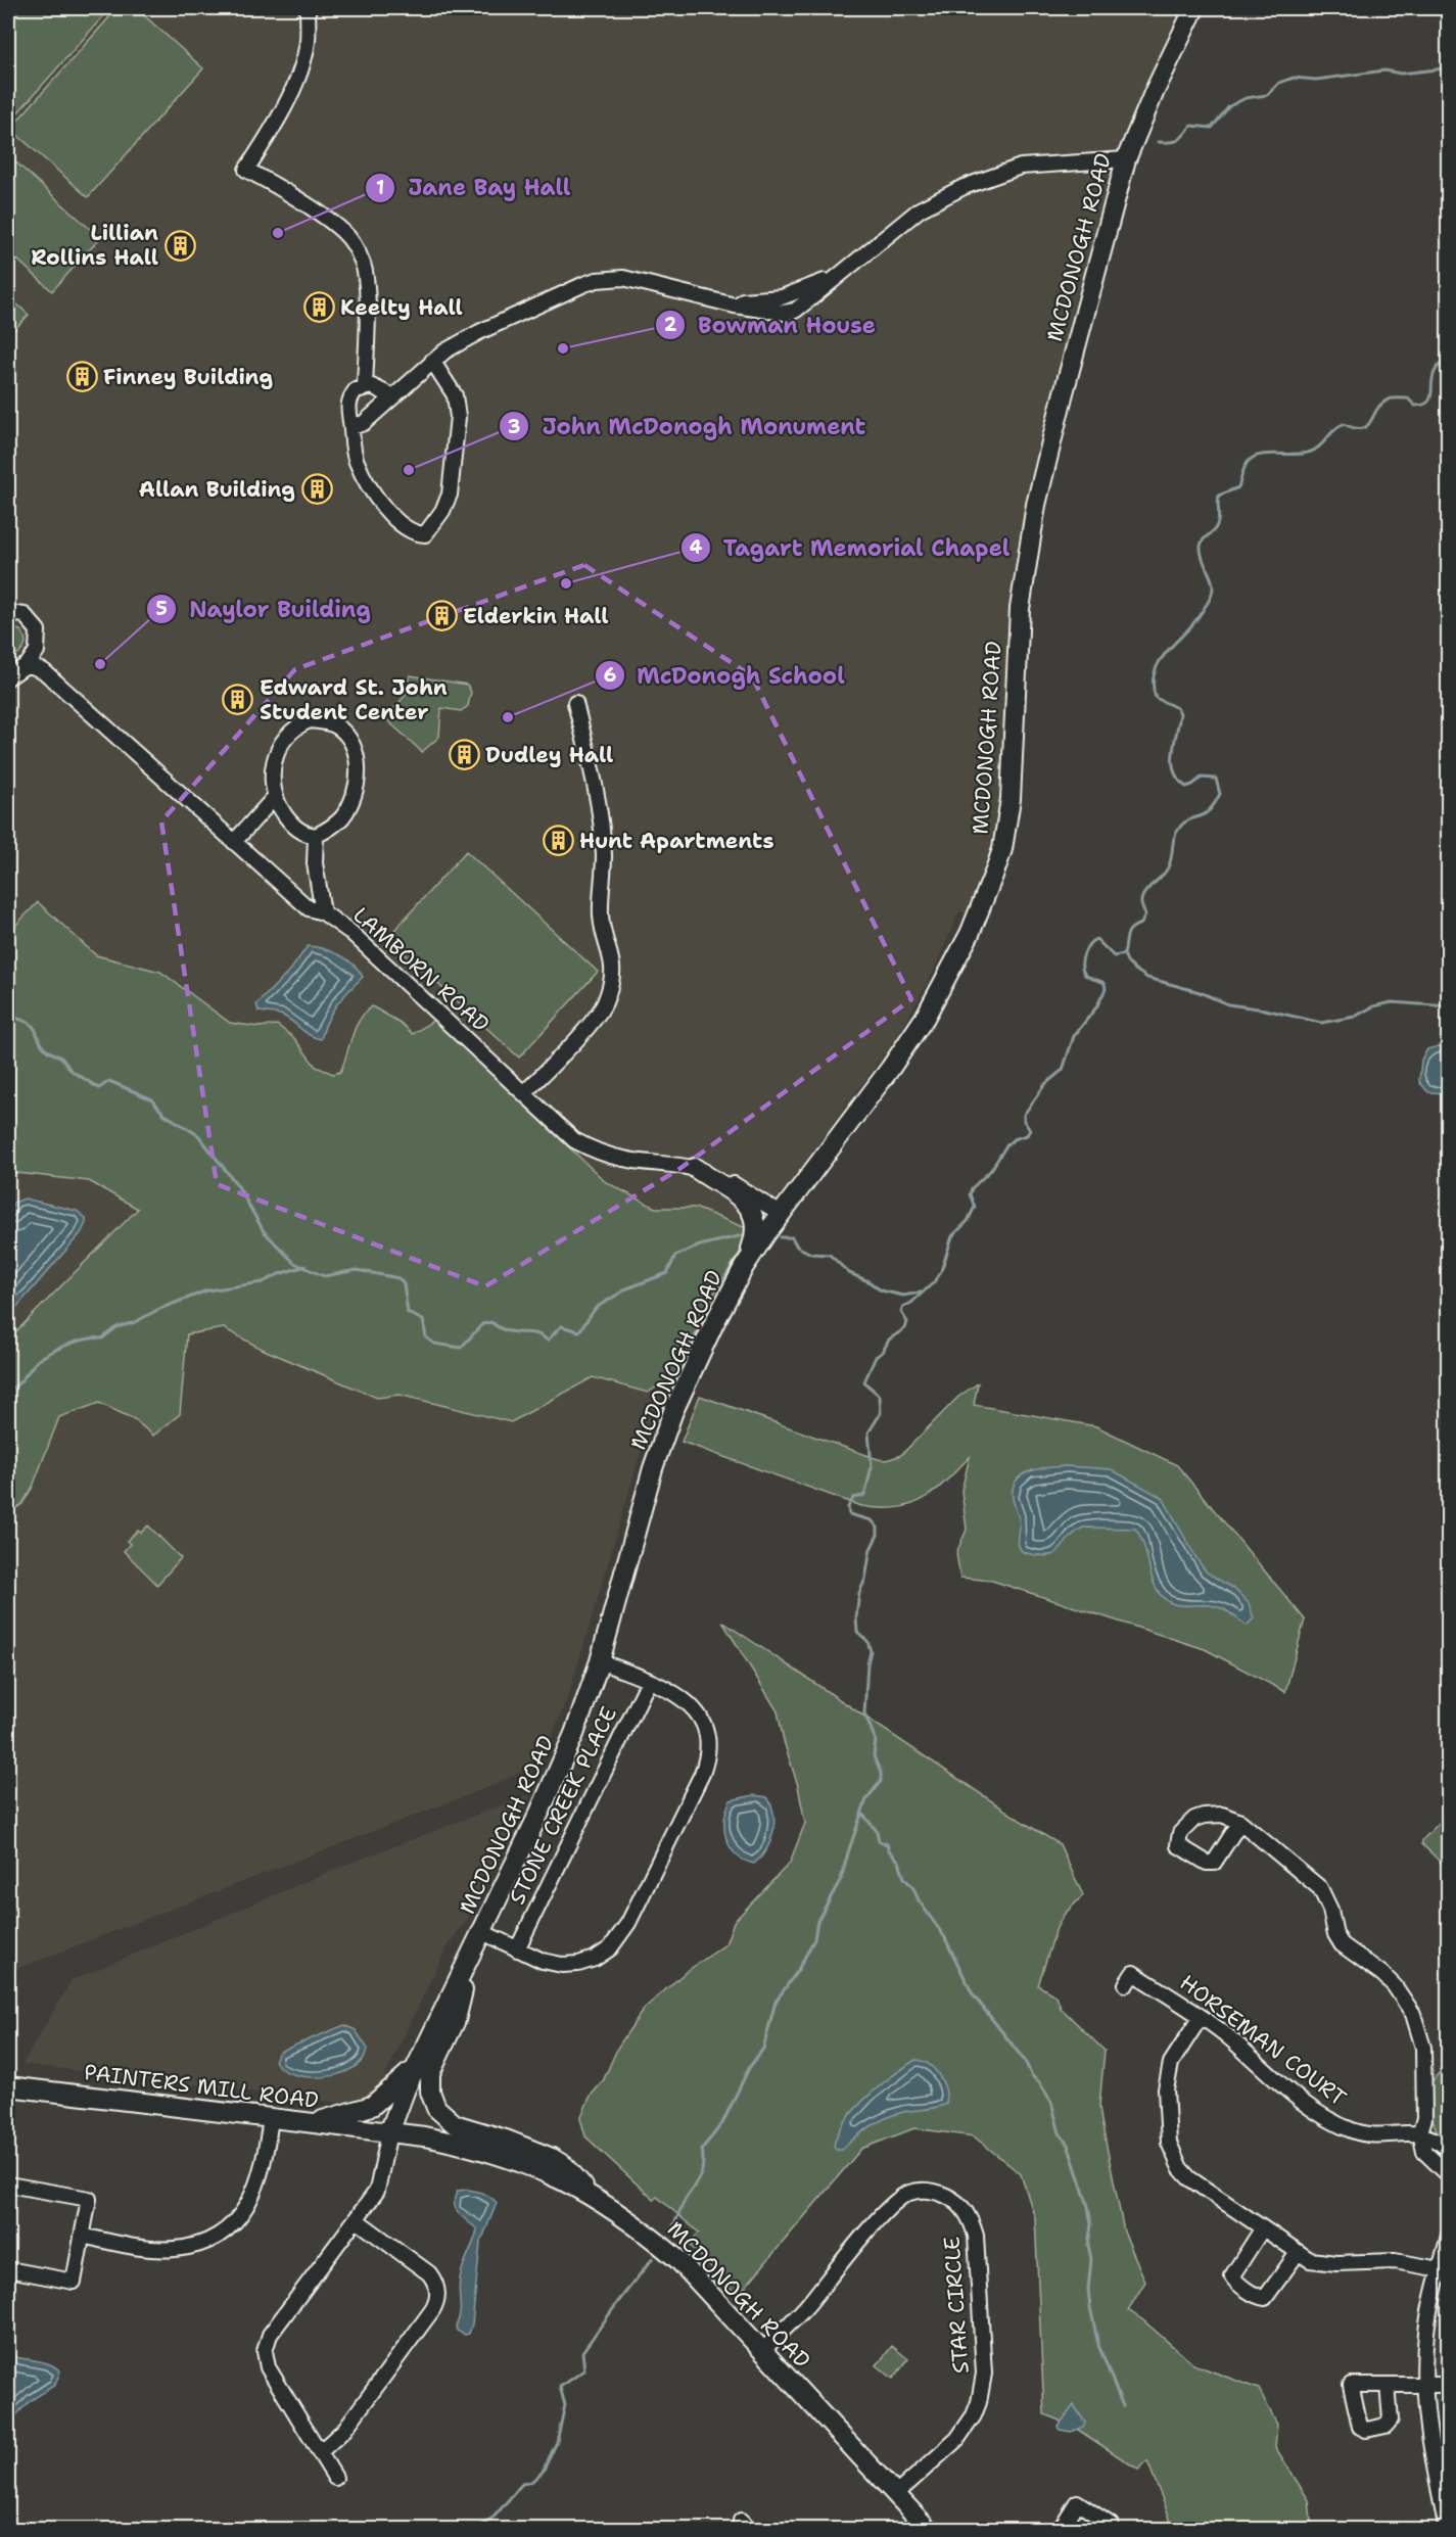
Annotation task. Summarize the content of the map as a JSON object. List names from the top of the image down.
{
  "streets": {
    "main road": ["MCDONOGH ROAD", "PAINTERS MILL ROAD"],
    "street": [
      "LAMBORN ROAD",
      "STONE CREEK PLACE",
      "HORSEMAN COURT",
      "STAR CIRCLE"
    ]
  },
  "crossings": [
    ["MCDONOGH ROAD", "LAMBORN ROAD"],
    ["MCDONOGH ROAD", "PAINTERS MILL ROAD"],
    ["MCDONOGH ROAD", "STAR CIRCLE"]
  ],
  "places": {
    "other": [
      "Jane Bay Hall",
      "Bowman House",
      "John McDonogh Monument",
      "Tagart Memorial Chapel",
      "Naylor Building",
      "McDonogh School"
    ],
    "building": [
      "Lillian Rollins Hall",
      "Keelty Hall",
      "Finney Building",
      "Allan Building",
      "Elderkin Hall",
      "Edward St. John Student Center",
      "Dudley Hall",
      "Hunt Apartments"
    ]
  }
}
